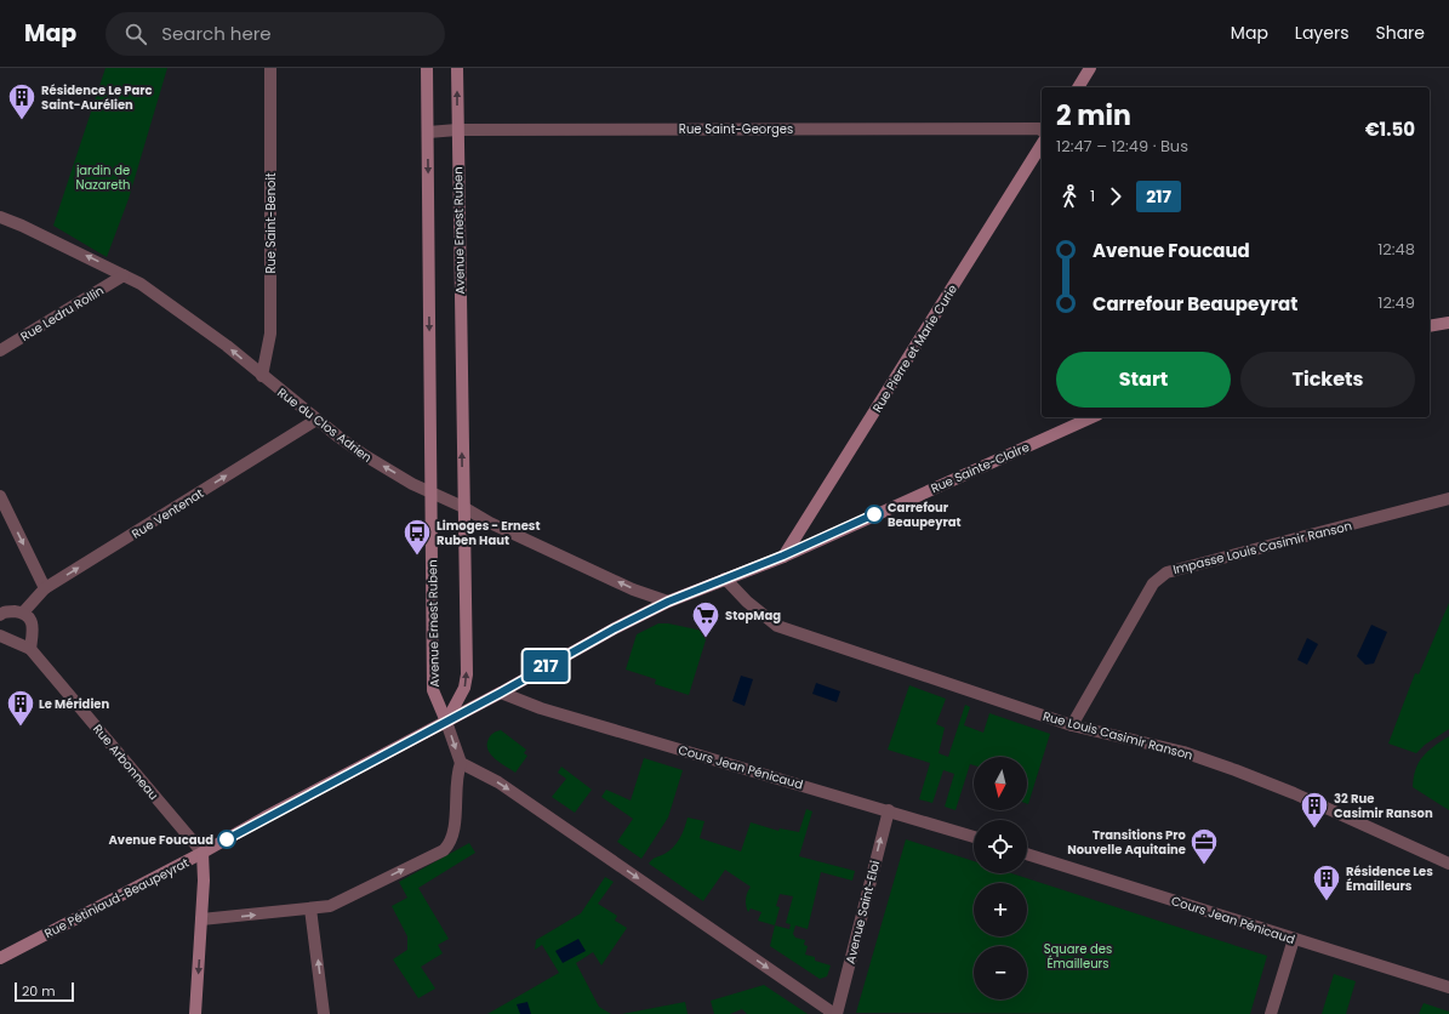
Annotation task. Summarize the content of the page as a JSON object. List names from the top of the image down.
{
  "streets": {
    "street": [
      "Rue Saint-Georges",
      "Rue Saint-Benoit",
      "Avenue Ernest Ruben",
      "Rue Ledru Rollin",
      "Rue Pierre et Marie Curie",
      "Rue du Clos Adrien",
      "Rue Sainte-Claire",
      "Rue Ventenat",
      "Impasse Louis Casimir Ranson",
      "Rue Louis Casimir Ranson",
      "Rue Arbonneau",
      "Cours Jean Pénicaud",
      "Rue Pétiniaud-Beaupeyrat",
      "Avenue Saint-Eloi"
    ]
  },
  "crossings": [
    ["Rue Saint-Georges", "Avenue Ernest Ruben"],
    ["Rue Saint-Benoit", "Rue du Clos Adrien"],
    ["Avenue Ernest Ruben", "Rue du Clos Adrien"],
    ["Avenue Ernest Ruben", "Rue Pétiniaud-Beaupeyrat"],
    ["Rue Ledru Rollin", "Rue du Clos Adrien"],
    ["Rue Pierre et Marie Curie", "Rue Sainte-Claire"],
    ["Rue du Clos Adrien", "Rue Ventenat"],
    ["Rue du Clos Adrien", "Rue Pétiniaud-Beaupeyrat"],
    ["Impasse Louis Casimir Ranson", "Rue Louis Casimir Ranson"],
    ["Rue Arbonneau", "Rue Pétiniaud-Beaupeyrat"],
    ["Cours Jean Pénicaud", "Rue Pétiniaud-Beaupeyrat"],
    ["Cours Jean Pénicaud", "Avenue Saint-Eloi"]
  ],
  "one_way": ["Rue du Clos Adrien", "Rue Ventenat", "Avenue Saint-Eloi"],
  "parks": ["jardin de Nazareth", "Square des Émailleurs"],
  "places": {
    "building": [
      "Résidence Le Parc Saint-Aurélien",
      "Le Méridien",
      "32 Rue Casimir Ranson",
      "Résidence Les Émailleurs"
    ],
    "other": ["Carrefour Beaupeyrat", "Avenue Foucaud"],
    "bus stop": ["Limoges - Ernest Ruben Haut"],
    "supermarket": ["StopMag"],
    "office": ["Transitions Pro Nouvelle Aquitaine"]
  },
  "lines": ["bus line 217"],
  "scale_bar": "20 m",
  "north": "bottom",
  "page": {
    "header": "Map",
    "search": "Search here",
    "nav": ["Map", "Layers", "Share"],
    "on_map": "217",
    "heading": ["2 min", "12:47 – 12:49 · Bus", "€1.50"],
    "legs": ["1", "217"],
    "list": [
      {
        "name": "Avenue Foucaud",
        "value": "12:48"
      },
      {
        "name": "Carrefour Beaupeyrat",
        "value": "12:49"
      }
    ],
    "buttons": ["Start", "Tickets"],
    "map_buttons": ["+", "−"],
    "scale": "20 m"
  }
}
